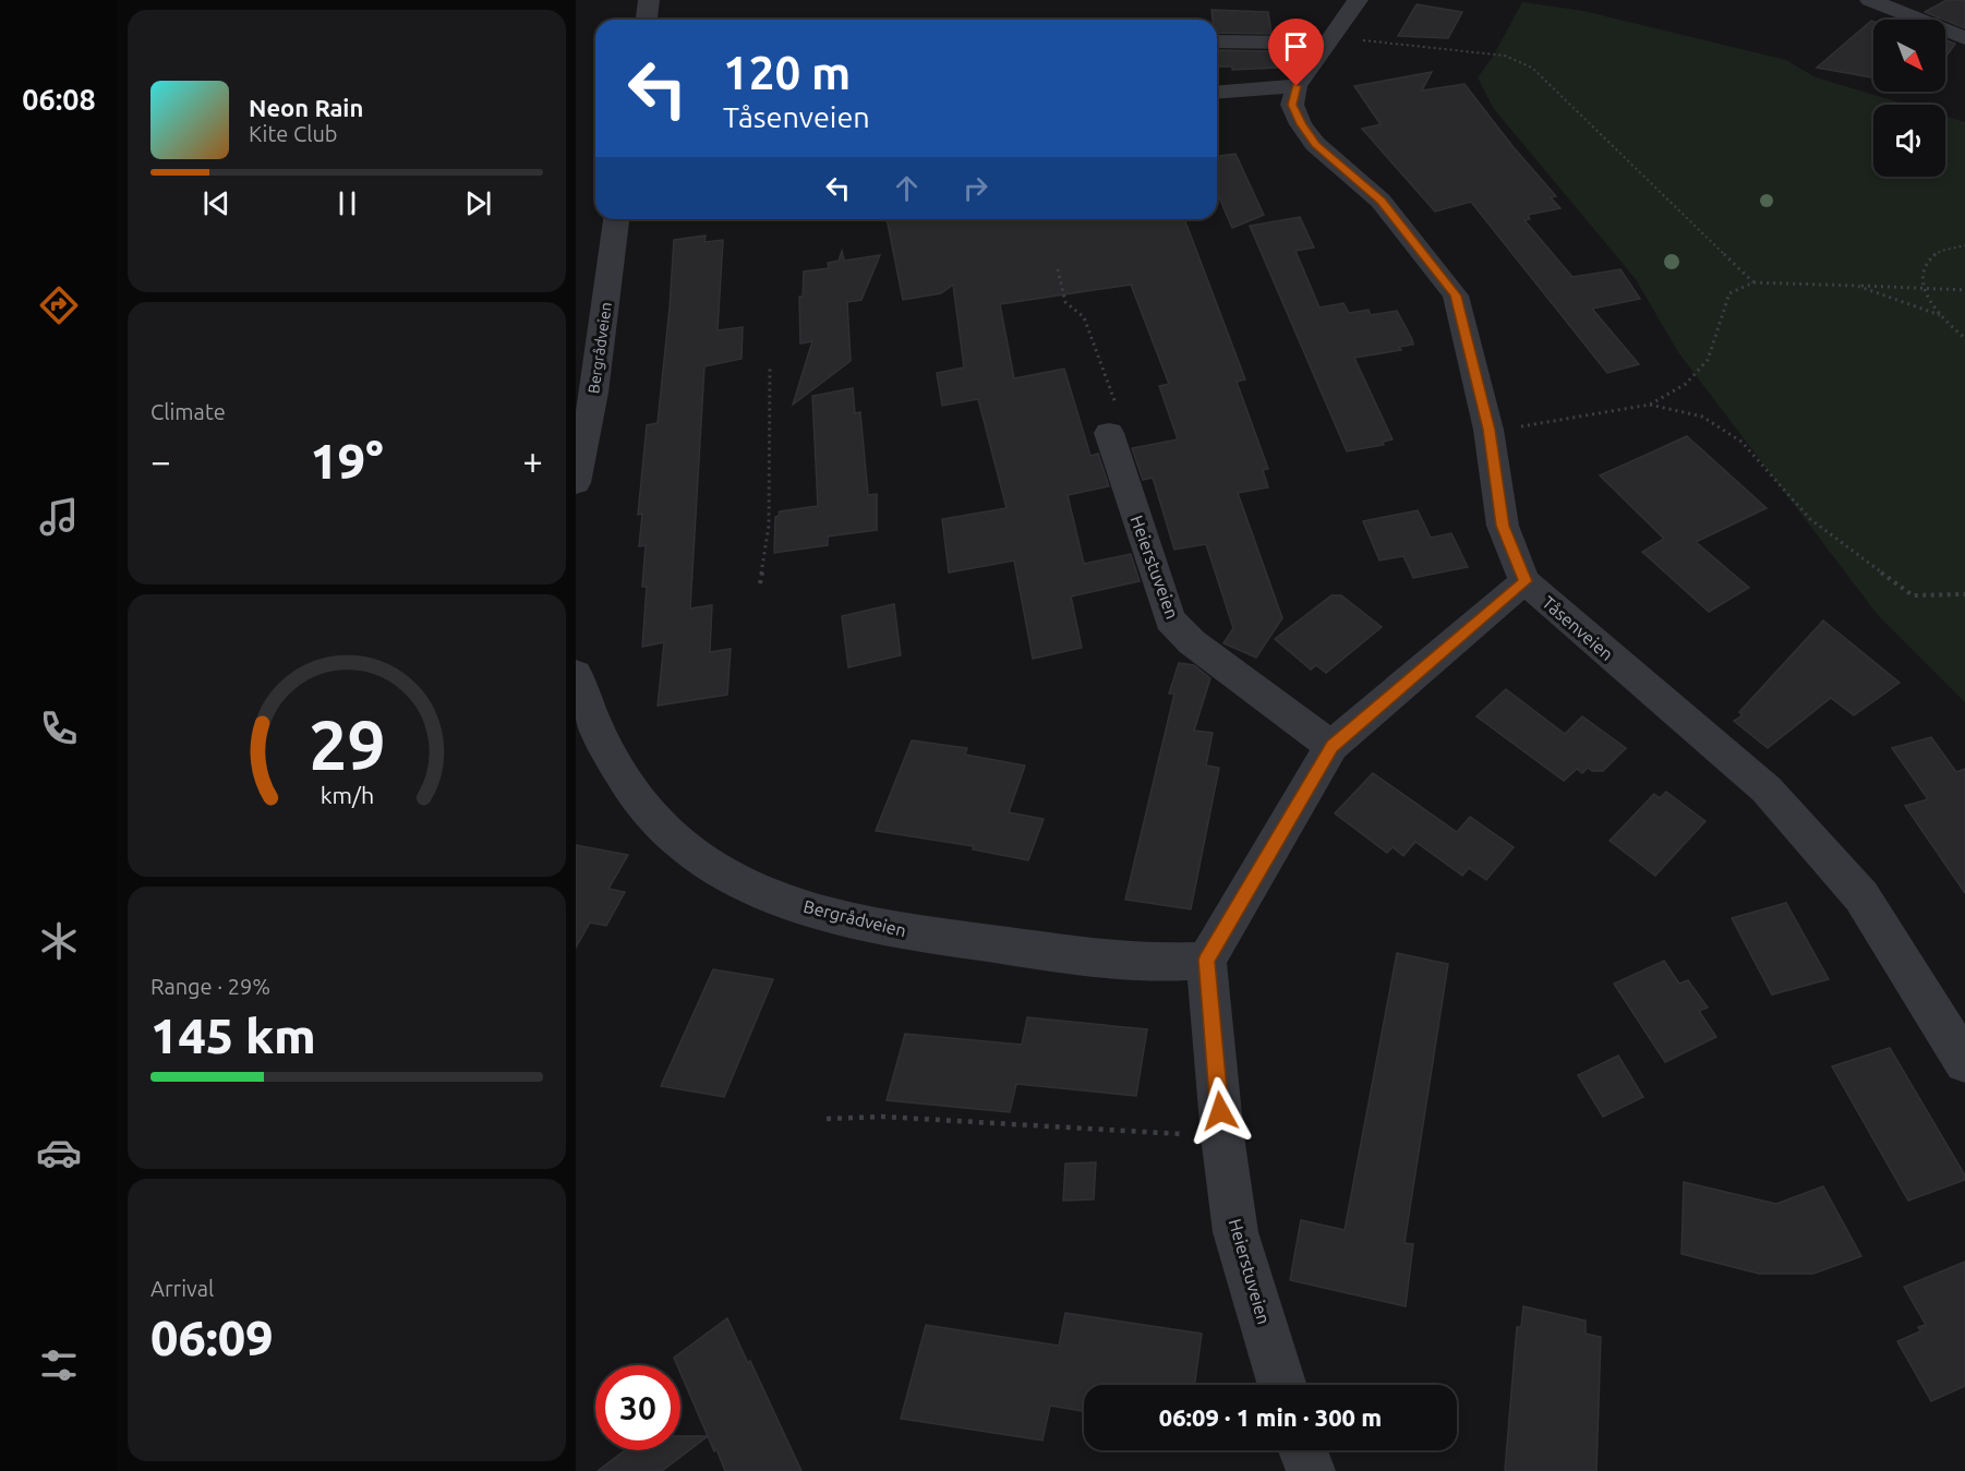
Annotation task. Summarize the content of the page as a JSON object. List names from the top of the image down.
{
  "streets": {
    "street": ["Bergrådveien", "Heierstuveien", "Tåsenveien"]
  },
  "crossings": [
    ["Bergrådveien", "Heierstuveien"]
  ],
  "north": "bottom right",
  "page": {
    "tabs": "06:08",
    "turn": ["120 m", "Tåsenveien"],
    "song": ["Neon Rain", "Kite Club"],
    "tile": [
      "Climate",
      ["Range · 29%", "145 km"],
      ["Arrival", "06:09"]
    ],
    "heat": ["−", "19°", "+"],
    "limit": "30",
    "trip": "06:09 · 1 min · 300 m",
    "gauge": ["29", "km/h"]
  }
}
